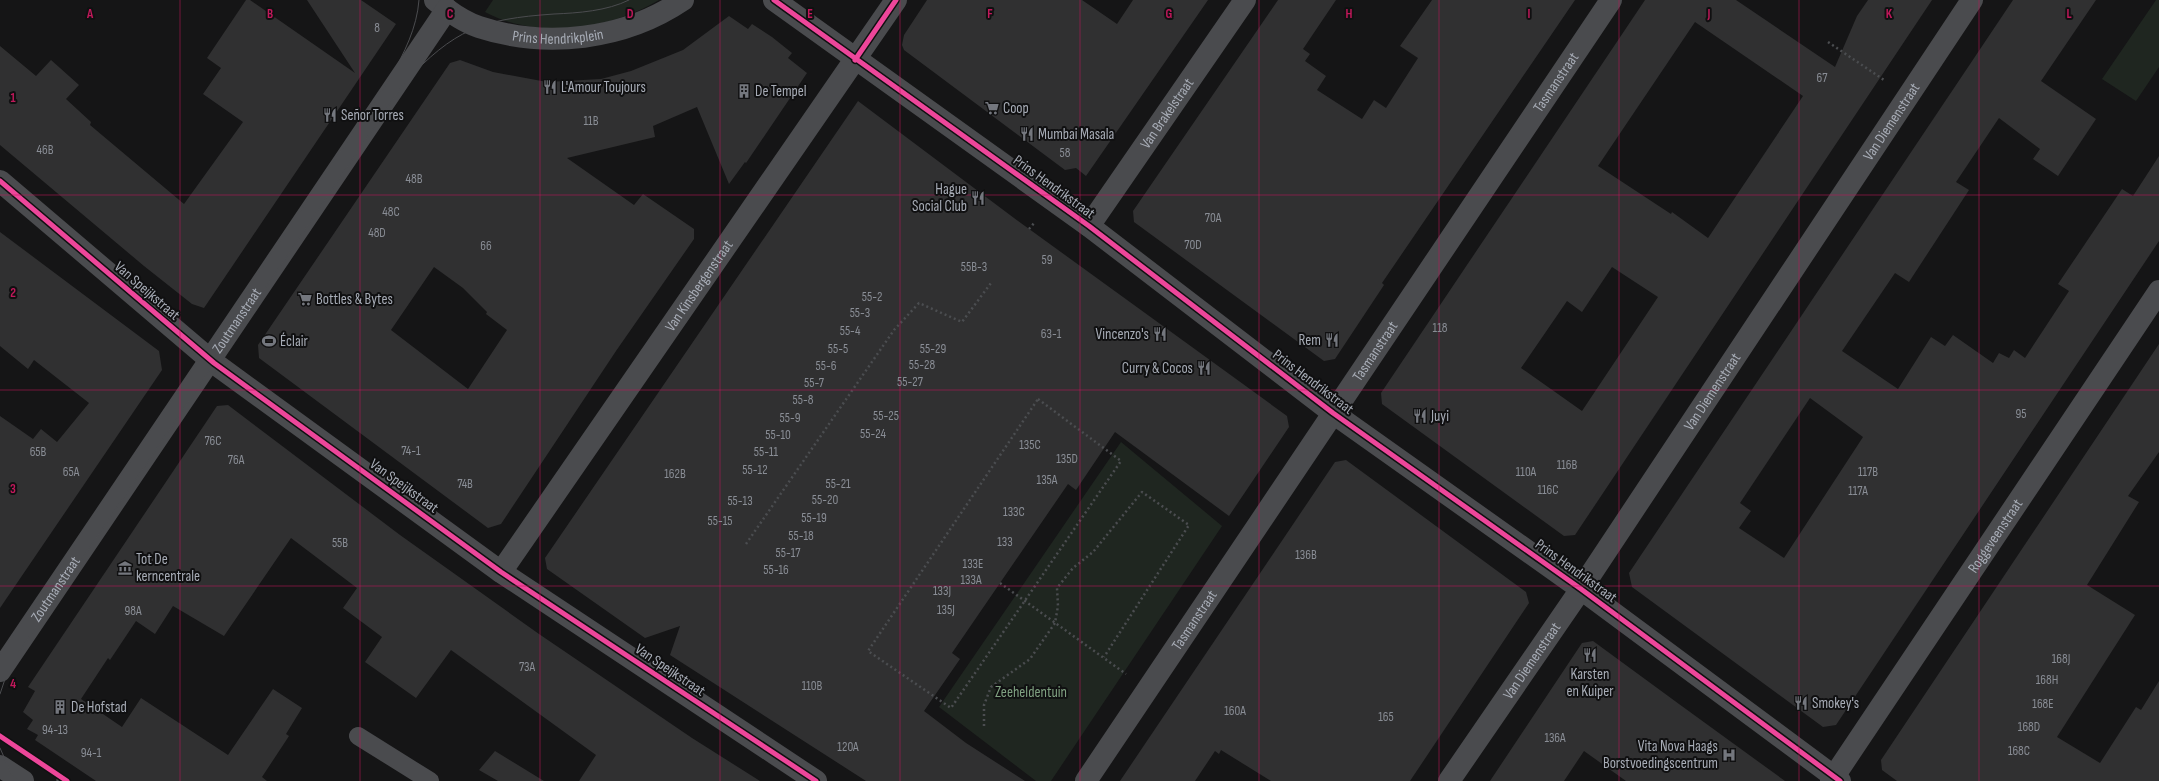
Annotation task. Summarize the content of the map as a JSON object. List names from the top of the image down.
{
  "streets": {
    "street": [
      "Prins Hendrikplein",
      "Tasmanstraat",
      "Van Brakelstraat",
      "Van Diemenstraat",
      "Prins Hendrikstraat",
      "Van Kinsbergenstraat",
      "Van Speijkstraat",
      "Zoutmanstraat",
      "Roggeveenstraat"
    ]
  },
  "crossings": [
    ["Prins Hendrikplein", "Zoutmanstraat"],
    ["Tasmanstraat", "Prins Hendrikstraat"],
    ["Van Brakelstraat", "Prins Hendrikstraat"],
    ["Van Diemenstraat", "Prins Hendrikstraat"],
    ["Prins Hendrikstraat", "Van Kinsbergenstraat"],
    ["Prins Hendrikstraat", "Roggeveenstraat"],
    ["Van Kinsbergenstraat", "Van Speijkstraat"],
    ["Van Speijkstraat", "Zoutmanstraat"]
  ],
  "parks": ["Zeeheldentuin"],
  "places": {
    "restaurant": [
      "L'Amour Toujours",
      "Señor Torres",
      "Mumbai Masala",
      "Hague Social Club",
      "Vincenzo's",
      "Rem",
      "Curry & Cocos",
      "Juyi",
      "Karsten en Kuiper",
      "Smokey's"
    ],
    "building": ["De Tempel", "De Hofstad"],
    "supermarket": ["Coop", "Bottles & Bytes"],
    "sports": ["Éclair"],
    "museum": ["Tot De kerncentrale"],
    "hospital": ["Vita Nova Haags Borstvoedingscentrum"]
  },
  "house_numbers": [
    "8",
    "67",
    "11B",
    "46B",
    "58",
    "48B",
    "48C",
    "70A",
    "48D",
    "70D",
    "66",
    "59",
    "55B-3",
    "55-2",
    "55-3",
    "118",
    "55-4",
    "63-1",
    "55-5",
    "55-29",
    "55-28",
    "55-6",
    "55-27",
    "55-7",
    "55-8",
    "95",
    "55-25",
    "55-9",
    "55-24",
    "55-10",
    "76C",
    "135C",
    "74-1",
    "65B",
    "55-11",
    "135D",
    "76A",
    "116B",
    "55-12",
    "65A",
    "110A",
    "117B",
    "162B",
    "135A",
    "74B",
    "55-21",
    "116C",
    "117A",
    "55-20",
    "55-13",
    "133C",
    "55-19",
    "55-15",
    "55-18",
    "133",
    "55B",
    "55-17",
    "136B",
    "133E",
    "55-16",
    "133A",
    "133J",
    "135J",
    "98A",
    "168J",
    "73A",
    "168H",
    "110B",
    "168E",
    "160A",
    "165",
    "168D",
    "94-13",
    "136A",
    "120A",
    "168C",
    "94-1"
  ],
  "grid": {
    "columns": [
      "A",
      "B",
      "C",
      "D",
      "E",
      "F",
      "G",
      "H",
      "I",
      "J",
      "K",
      "L"
    ],
    "rows": [
      "1",
      "2",
      "3",
      "4"
    ]
  }
}
